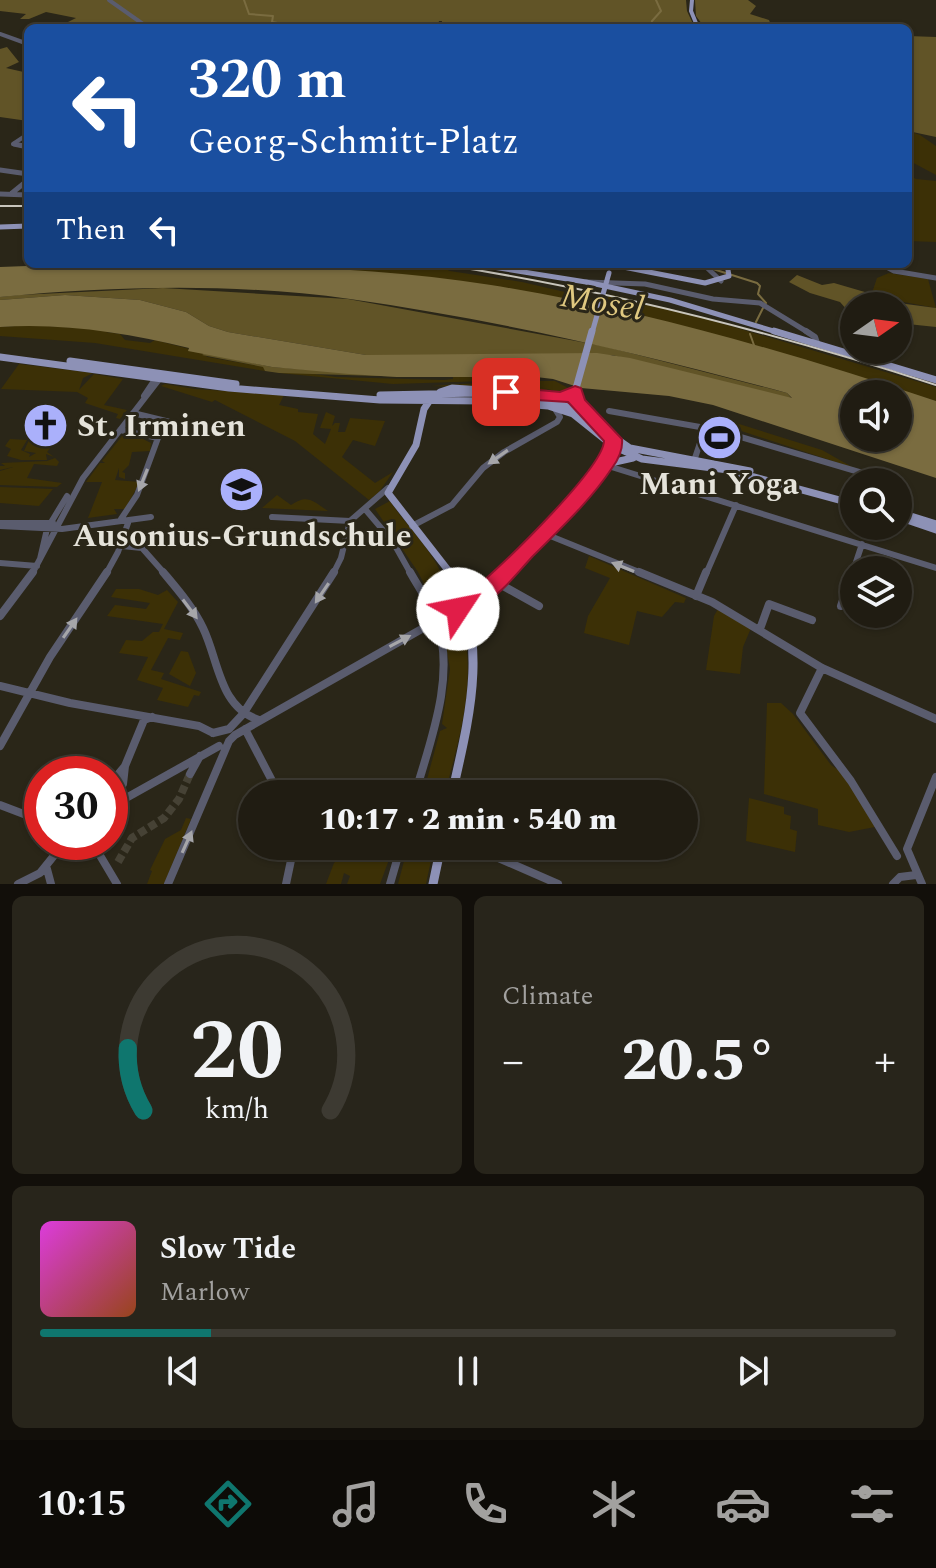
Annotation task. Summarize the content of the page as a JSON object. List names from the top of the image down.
{
  "water": ["Mosel"],
  "places": {
    "church": ["St. Irminen"],
    "sports": ["Mani Yoga"],
    "school or university": ["Ausonius-Grundschule"]
  },
  "north": "right",
  "page": {
    "turn": ["320 m", "Georg-Schmitt-Platz"],
    "then": "Then",
    "limit": "30",
    "trip": "10:17 · 2 min · 540 m",
    "tile": "Climate",
    "heat": ["−", "20.5°", "+"],
    "song": ["Slow Tide", "Marlow"],
    "tabs": "10:15",
    "gauge": ["20", "km/h"]
  }
}
